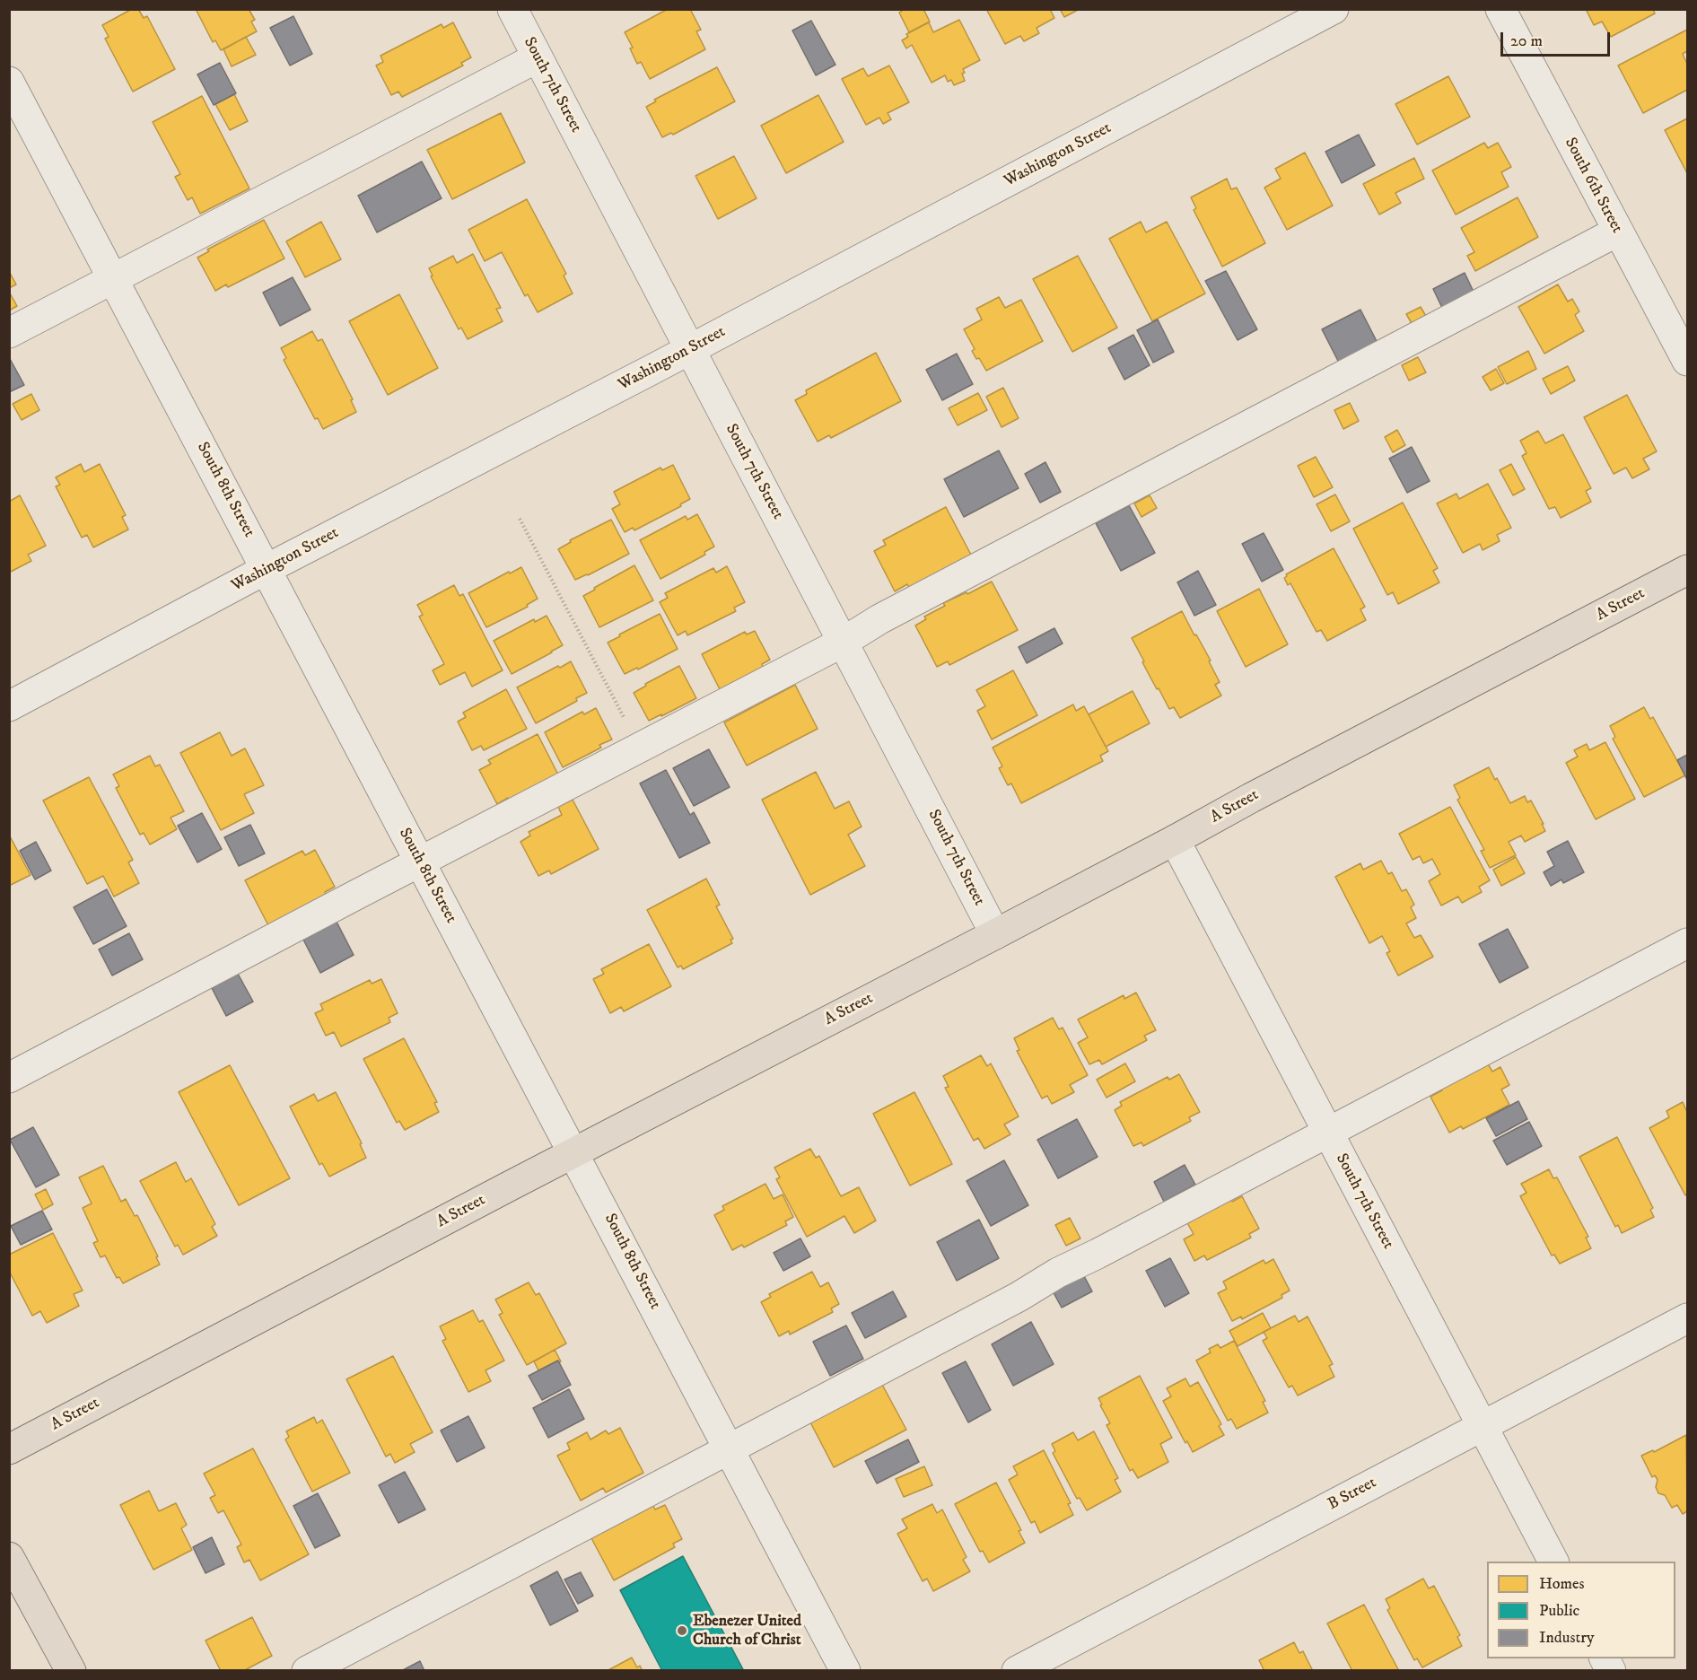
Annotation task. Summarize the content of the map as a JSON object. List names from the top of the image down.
{
  "streets": {
    "main road": ["A Street"],
    "street": [
      "South 7th Street",
      "Washington Street",
      "South 6th Street",
      "South 8th Street",
      "B Street"
    ]
  },
  "crossings": [
    ["South 7th Street", "Washington Street"],
    ["South 7th Street", "A Street"],
    ["South 7th Street", "B Street"],
    ["Washington Street", "South 8th Street"],
    ["South 8th Street", "A Street"]
  ],
  "places": ["Ebenezer United Church of Christ"],
  "legend": ["Homes", "Public", "Industry"],
  "scale_bar": "20 m"
}
